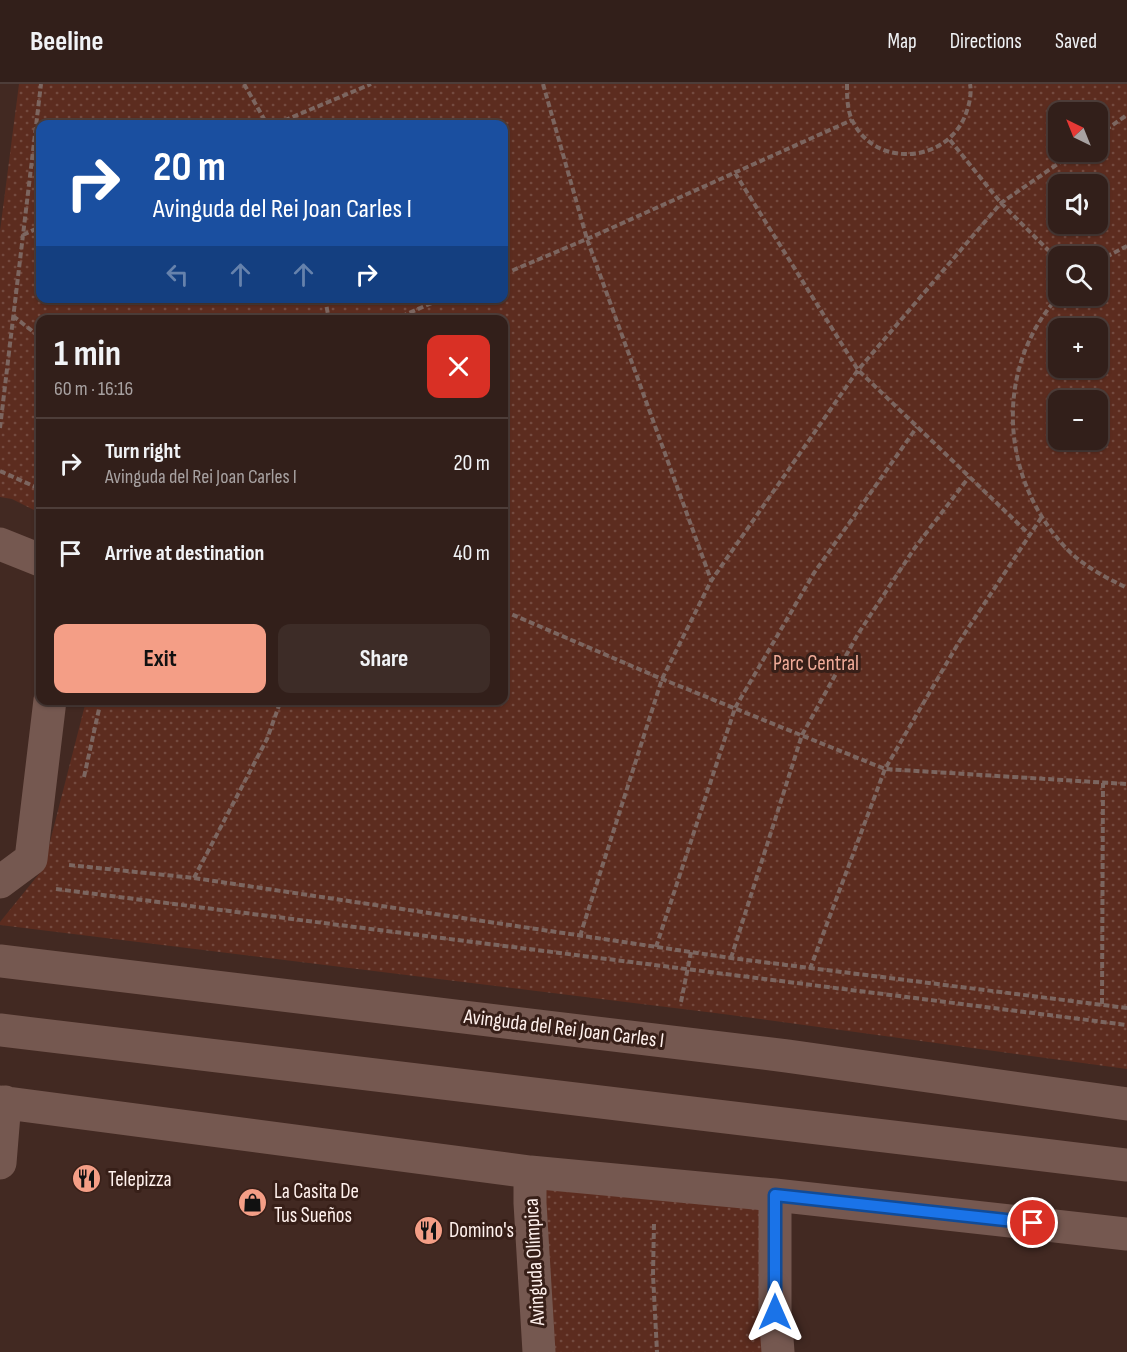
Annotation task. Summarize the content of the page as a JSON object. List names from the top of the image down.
{
  "streets": {
    "street": ["Avinguda del Rei Joan Carles I", "Avinguda Olímpica"]
  },
  "parks": ["Parc Central"],
  "places": {
    "restaurant": ["Telepizza", "Domino's"],
    "shop": ["La Casita De Tus Sueños"]
  },
  "north": "top left",
  "page": {
    "header": "Beeline",
    "nav": ["Map", "Directions", "Saved"],
    "map_buttons": ["+", "−"],
    "turn": ["20 m", "Avinguda del Rei Joan Carles I"],
    "heading": ["1 min", "60 m · 16:16"],
    "list": [
      {
        "name": "Turn right",
        "note": "Avinguda del Rei Joan Carles I",
        "value": "20 m"
      },
      {
        "name": "Arrive at destination",
        "value": "40 m"
      }
    ],
    "buttons": ["Exit", "Share"]
  }
}
